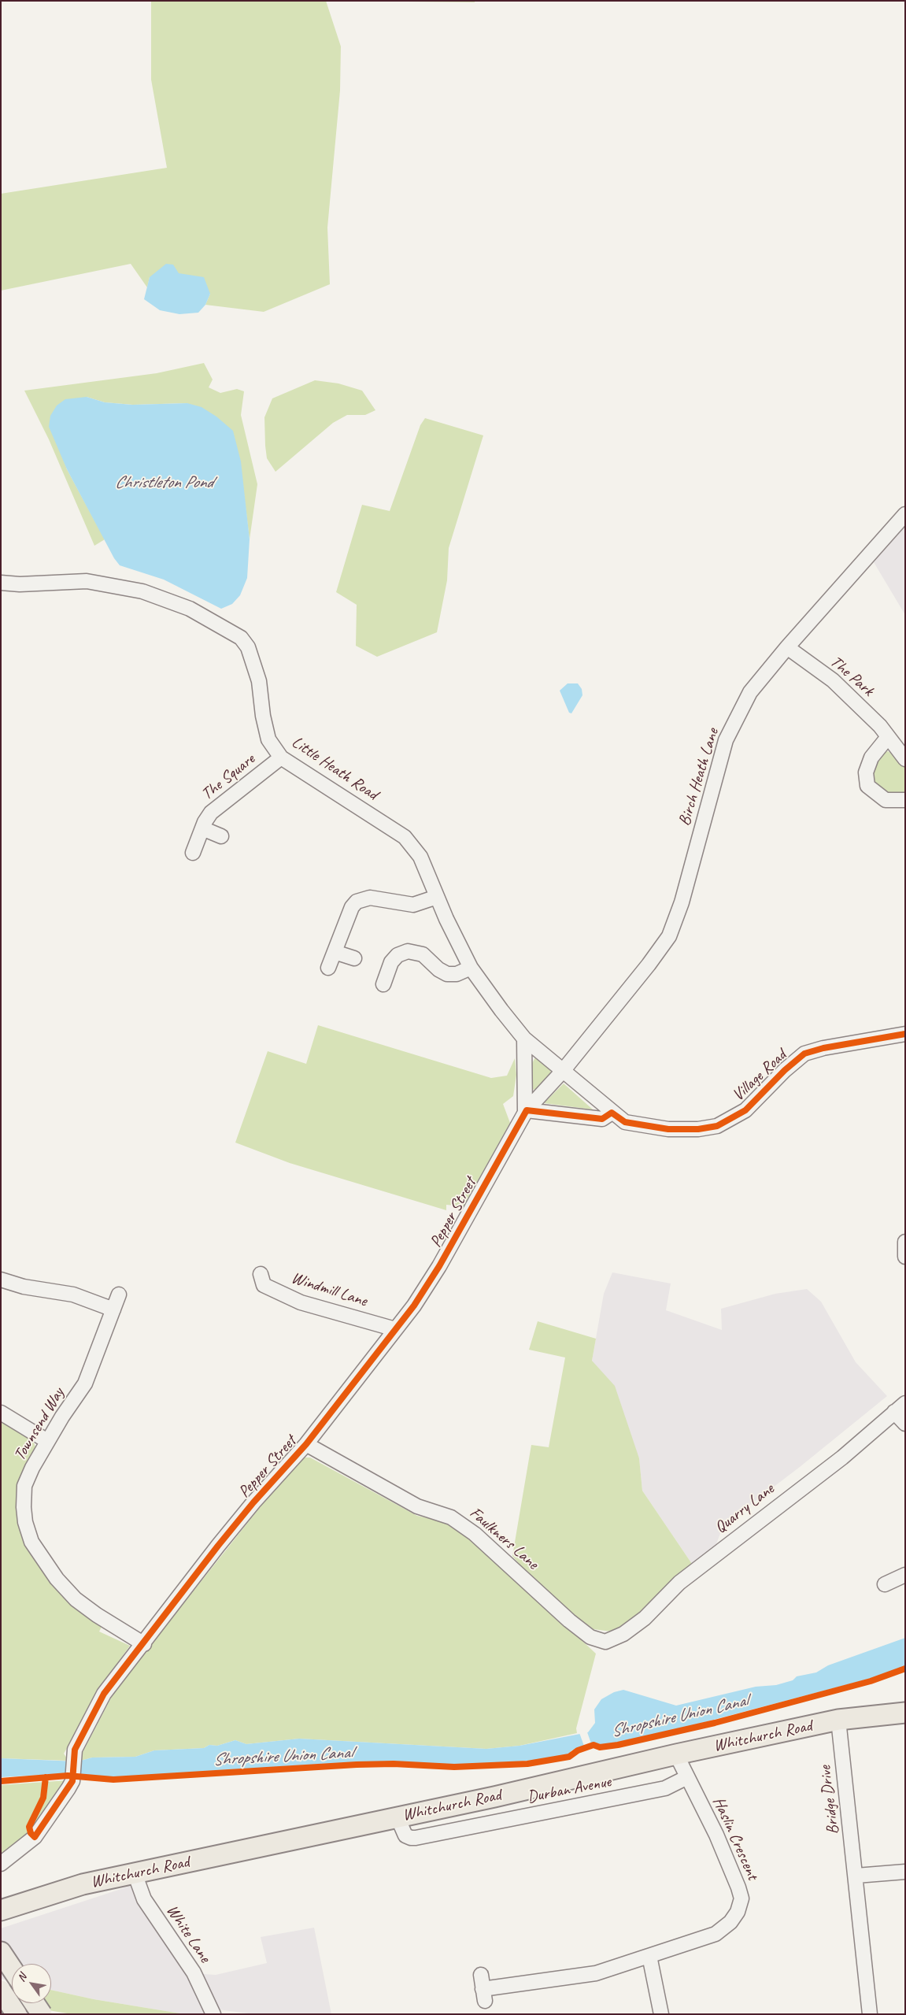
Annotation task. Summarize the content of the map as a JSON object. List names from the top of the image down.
{
  "streets": {
    "highway": ["Whitchurch Road"],
    "street": [
      "The Park",
      "Little Heath Road",
      "The Square",
      "Birch Heath Lane",
      "Village Road",
      "Pepper Street",
      "Windmill Lane",
      "Townsend Way",
      "Quarry Lane",
      "Faulkners Lane",
      "Durban Avenue",
      "Bridge Drive",
      "Haslin Crescent",
      "White Lane"
    ]
  },
  "crossings": [
    ["The Park", "Birch Heath Lane"],
    ["Little Heath Road", "The Square"],
    ["Little Heath Road", "Birch Heath Lane"],
    ["Little Heath Road", "Village Road"],
    ["Little Heath Road", "Pepper Street"],
    ["Birch Heath Lane", "Village Road"],
    ["Birch Heath Lane", "Pepper Street"],
    ["Village Road", "Pepper Street"],
    ["Pepper Street", "Windmill Lane"],
    ["Pepper Street", "Townsend Way"],
    ["Pepper Street", "Faulkners Lane"],
    ["Quarry Lane", "Faulkners Lane"],
    ["Whitchurch Road", "Durban Avenue"],
    ["Whitchurch Road", "Bridge Drive"],
    ["Whitchurch Road", "Haslin Crescent"],
    ["Whitchurch Road", "White Lane"],
    ["Durban Avenue", "Haslin Crescent"]
  ],
  "water": ["Christleton Pond", "Shropshire Union Canal"],
  "north": "top left"
}
